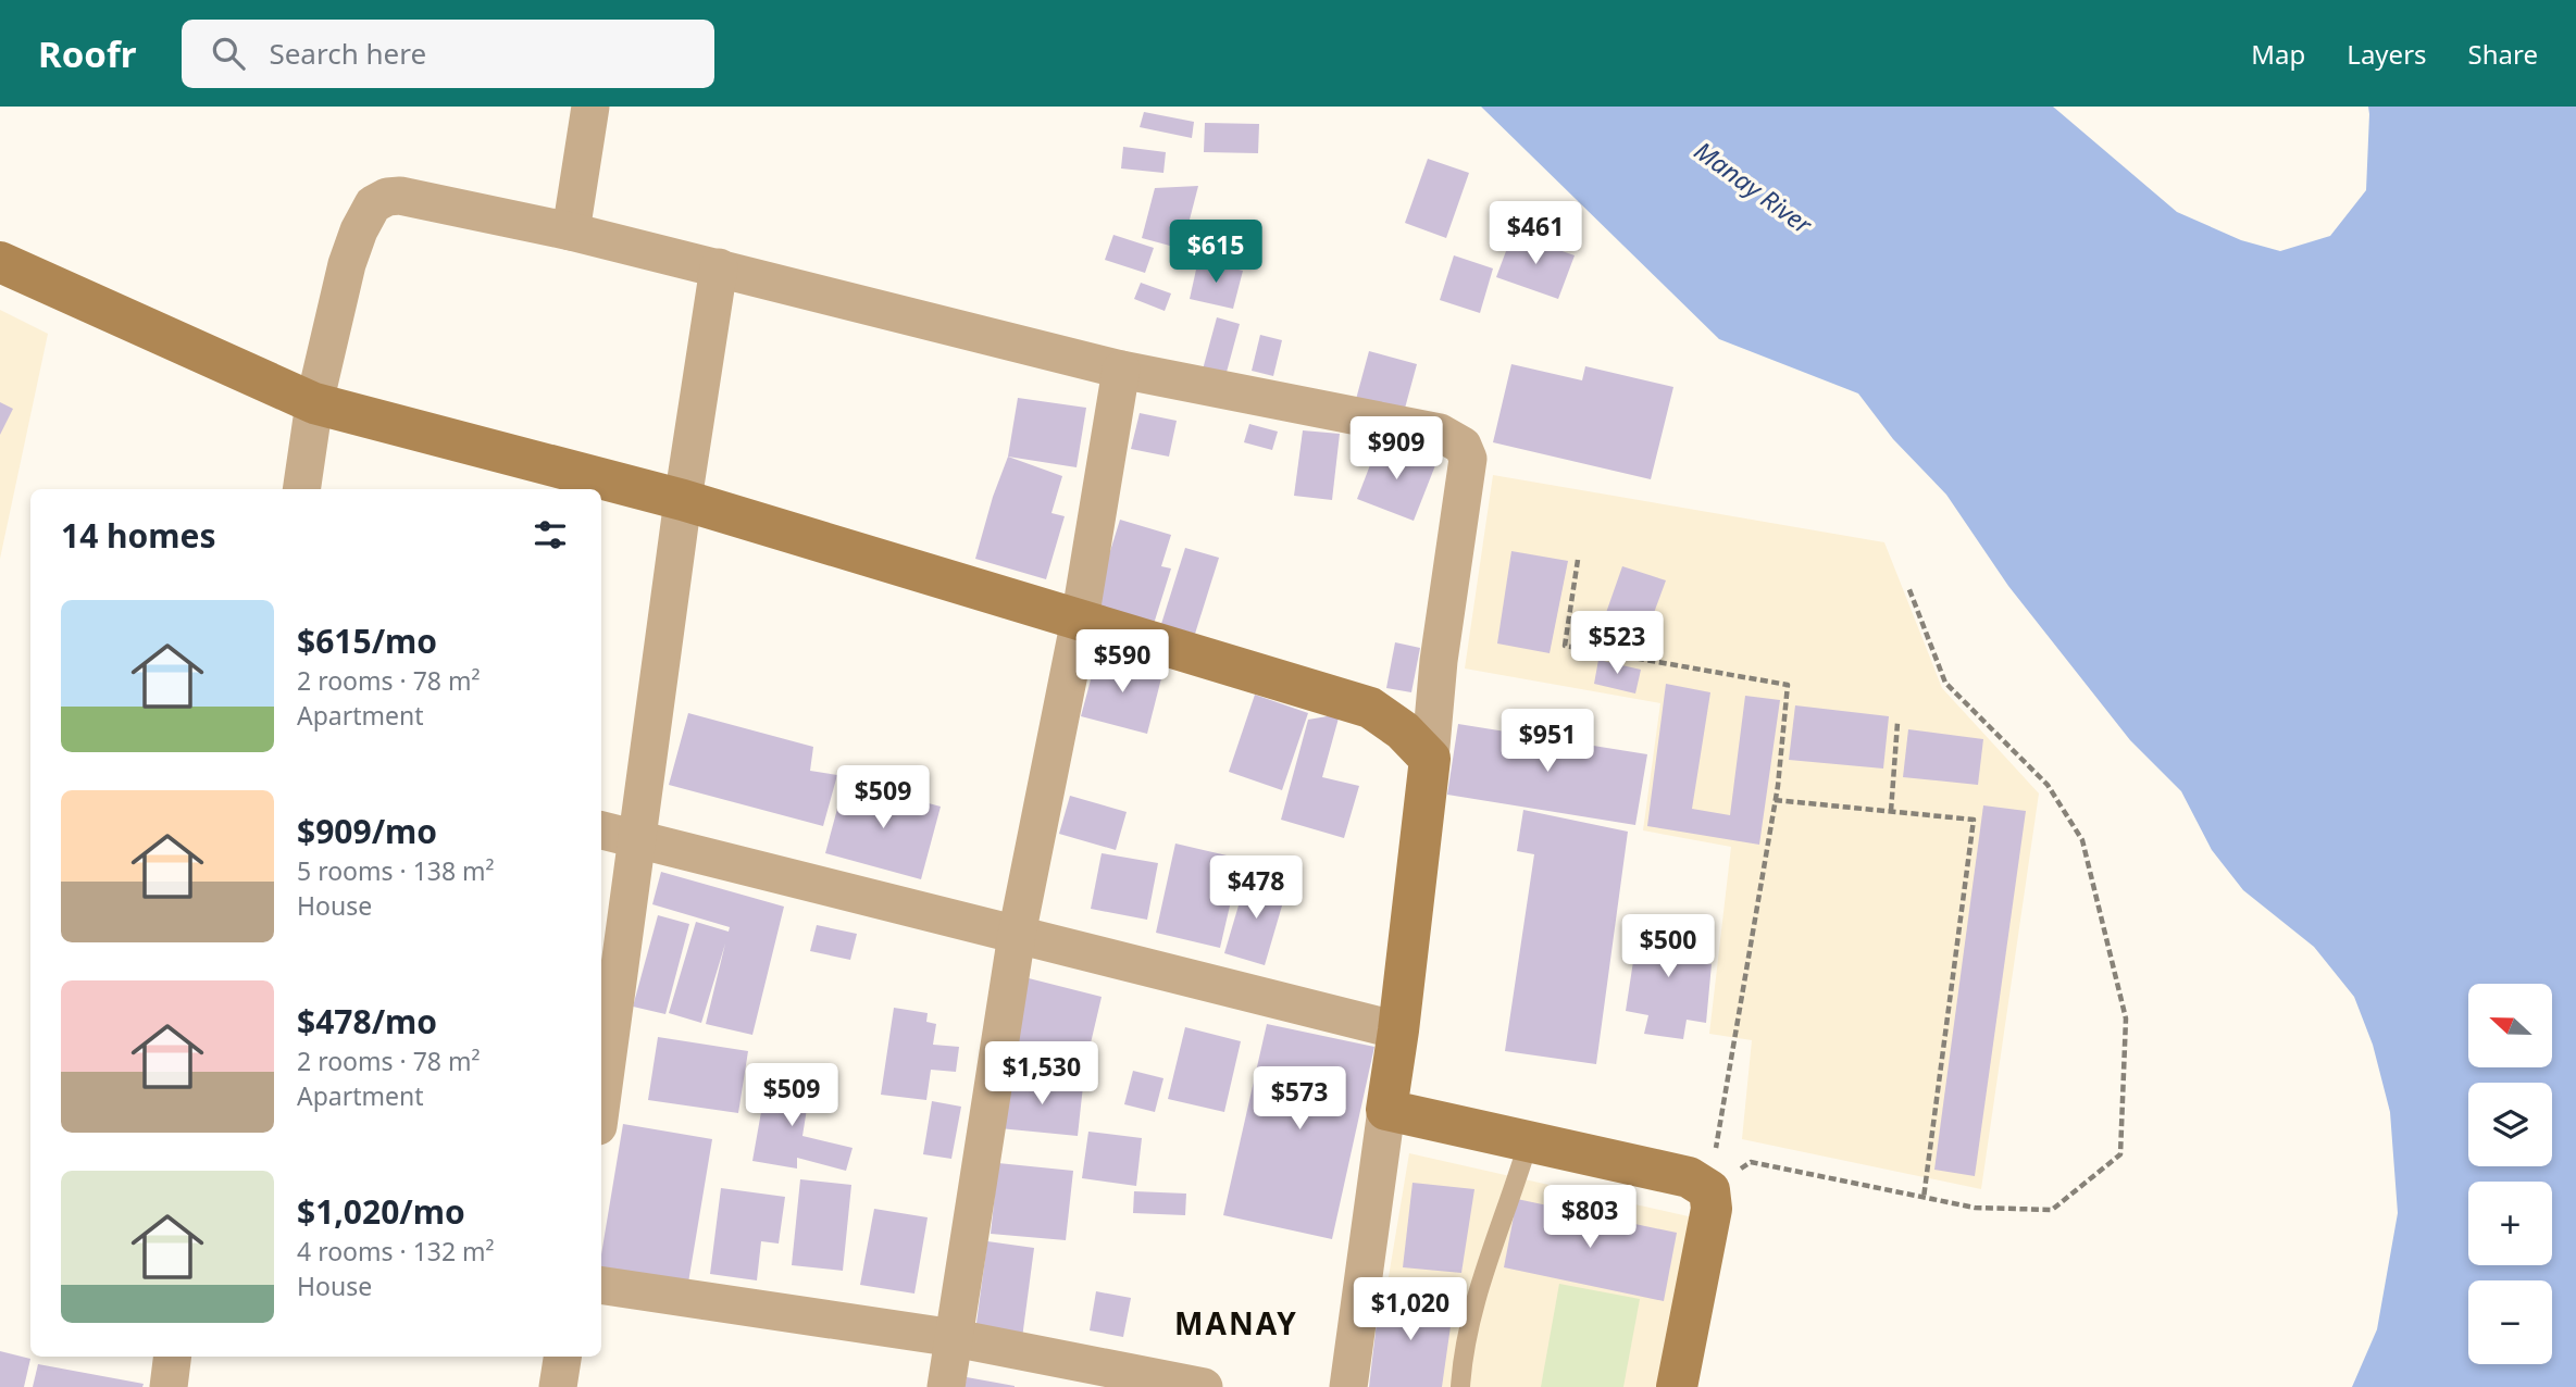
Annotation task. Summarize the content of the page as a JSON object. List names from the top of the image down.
{
  "districts": ["MANAY"],
  "water": ["Manay River"],
  "north": "left",
  "page": {
    "header": "Roofr",
    "search": "Search here",
    "nav": ["Map", "Layers", "Share"],
    "price": [
      "$461",
      "$615",
      "$909",
      "$523",
      "$590",
      "$951",
      "$509",
      "$478",
      "$500",
      "$1,530",
      "$509",
      "$573",
      "$803",
      "$1,020"
    ],
    "heading": "14 homes",
    "list": [
      {
        "name": "$615/mo",
        "note": "2 rooms · 78 m² · Apartment"
      },
      {
        "name": "$909/mo",
        "note": "5 rooms · 138 m² · House"
      },
      {
        "name": "$478/mo",
        "note": "2 rooms · 78 m² · Apartment"
      },
      {
        "name": "$1,020/mo",
        "note": "4 rooms · 132 m² · House"
      }
    ],
    "map_buttons": ["+", "−"]
  }
}
